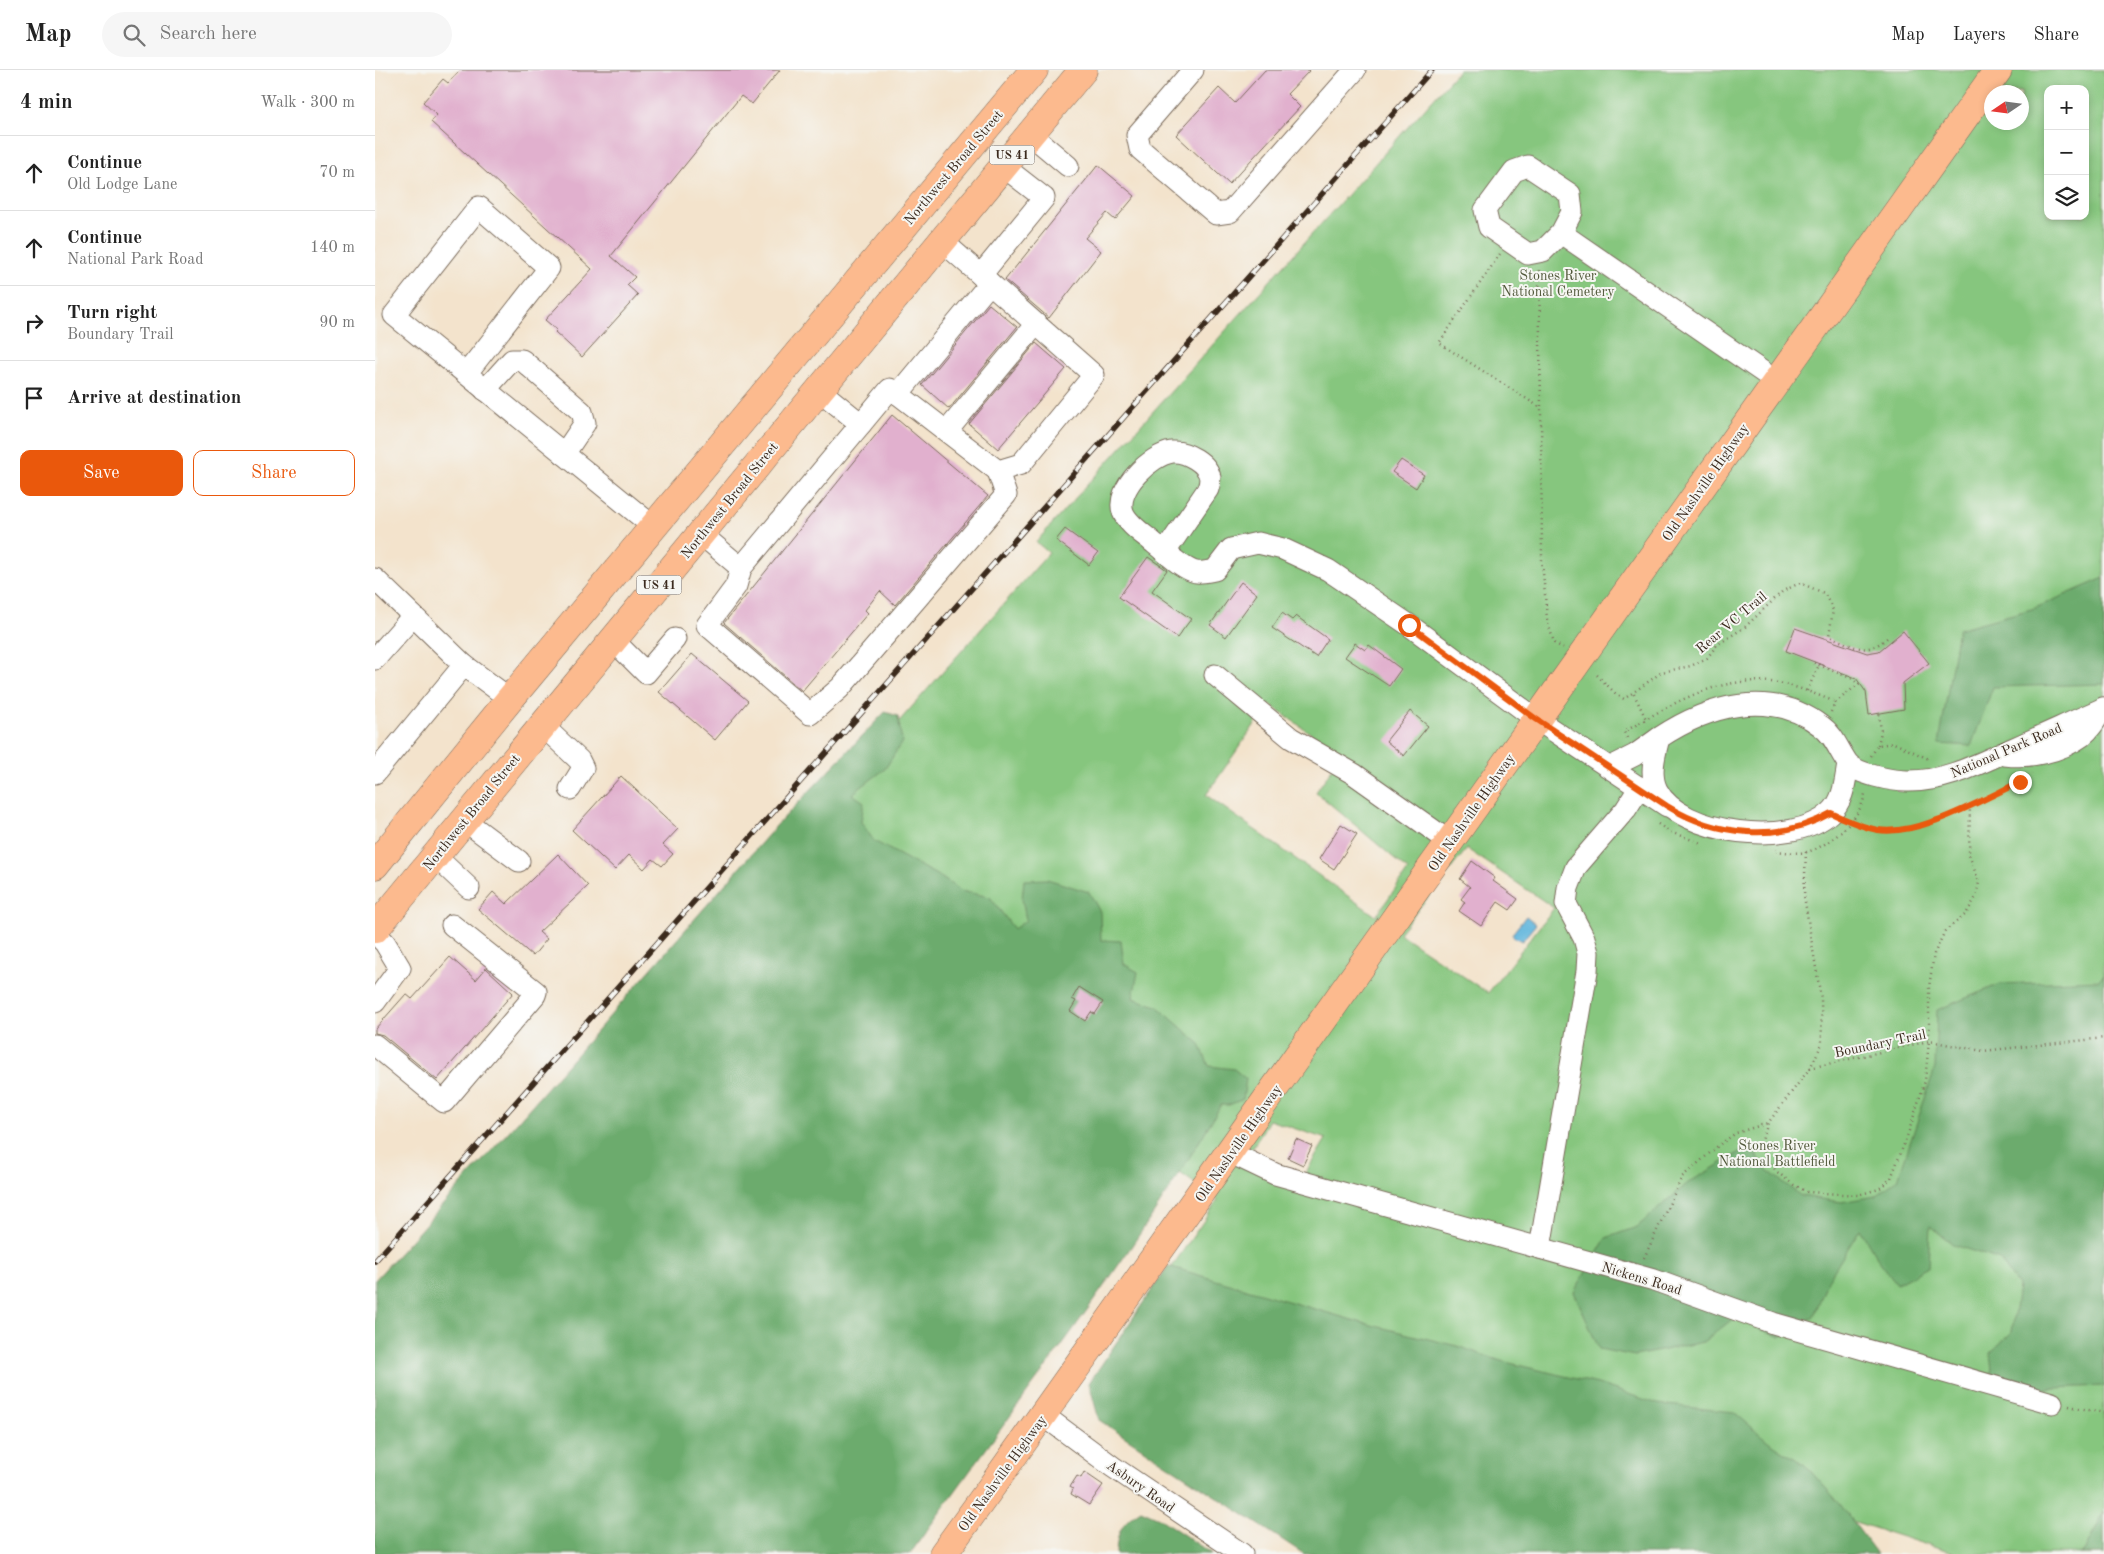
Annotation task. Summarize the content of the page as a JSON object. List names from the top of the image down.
{
  "streets": {
    "main road": ["US 41", "Northwest Broad Street", "Old Nashville Highway"],
    "street": ["National Park Road", "Nickens Road", "Asbury Road"],
    "path": ["Rear VC Trail", "Boundary Trail"]
  },
  "crossings": [
    ["Old Nashville Highway", "Nickens Road"],
    ["Old Nashville Highway", "Asbury Road"]
  ],
  "parks": ["Stones River National Cemetery", "Stones River National Battlefield"],
  "north": "left",
  "page": {
    "header": "Map",
    "search": "Search here",
    "nav": ["Map", "Layers", "Share"],
    "heading": ["4 min", "Walk · 300 m"],
    "map_buttons": ["+", "−"],
    "list": [
      ["Continue", "Old Lodge Lane", "70 m"],
      ["Continue", "National Park Road", "140 m"],
      ["Turn right", "Boundary Trail", "90 m"],
      "Arrive at destination"
    ],
    "buttons": ["Save", "Share"]
  }
}
